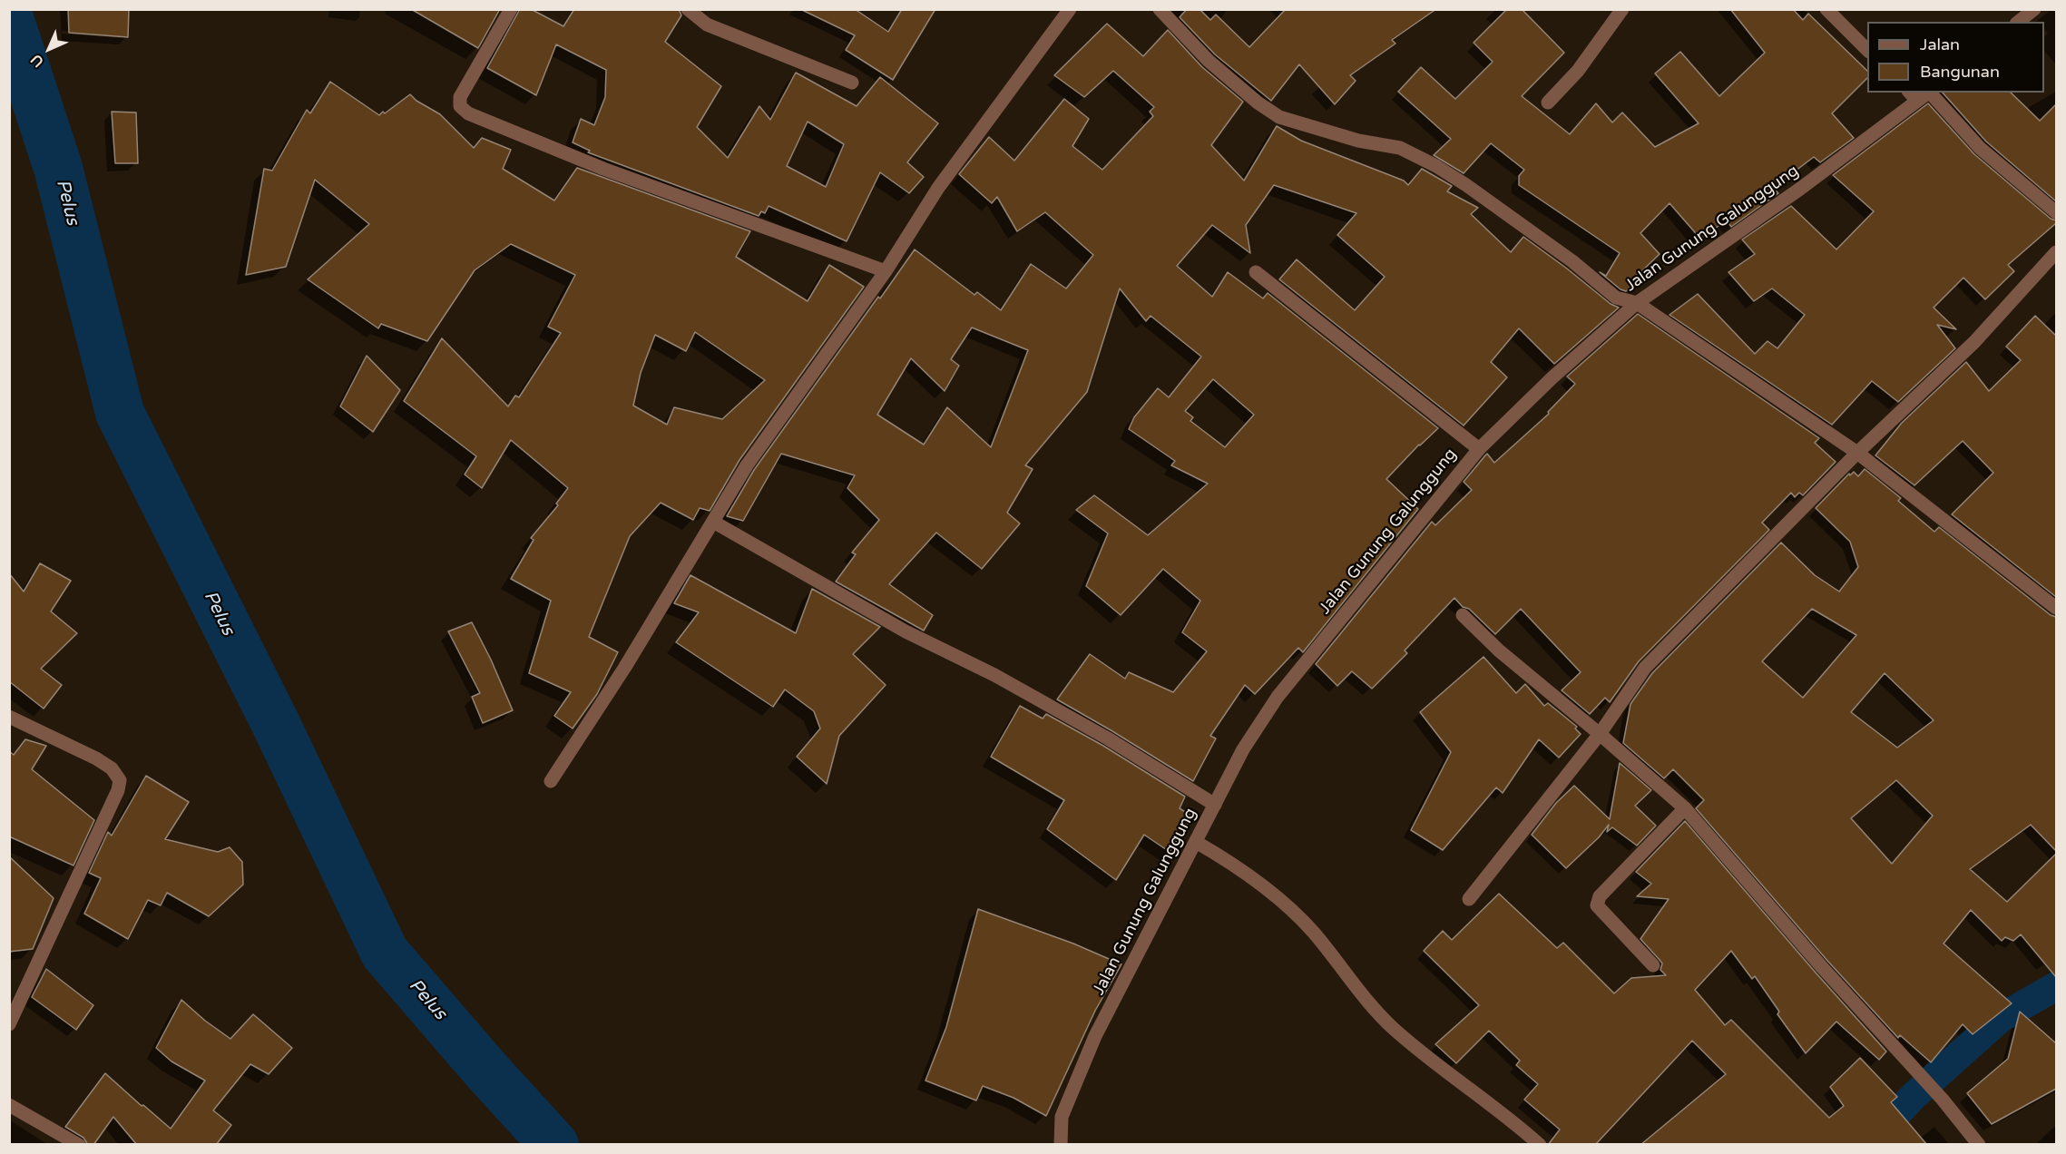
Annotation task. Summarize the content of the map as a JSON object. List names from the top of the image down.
{
  "streets": {
    "street": ["Jalan Gunung Galunggung"]
  },
  "water": ["Pelus"],
  "legend": ["Jalan", "Bangunan"],
  "north": "bottom left"
}
